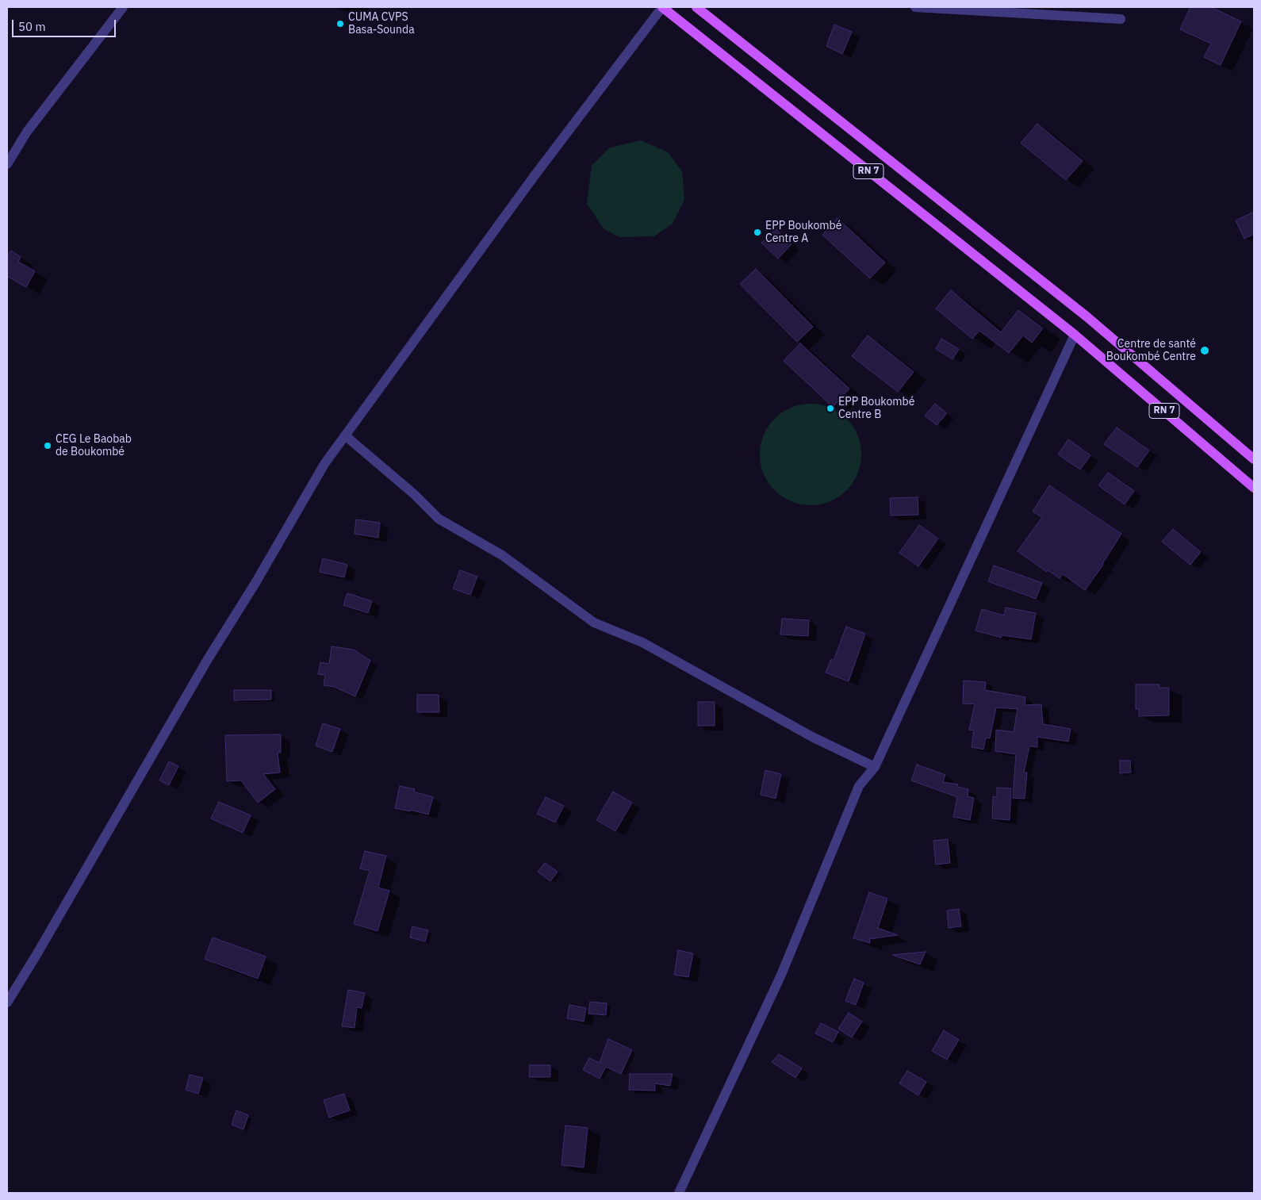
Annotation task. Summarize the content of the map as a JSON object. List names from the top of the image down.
{
  "streets": {
    "main road": ["RN 7"]
  },
  "places": [
    "CUMA CVPS Basa-Sounda",
    "EPP Boukombé Centre A",
    "Centre de santé Boukombé Centre",
    "EPP Boukombé Centre B",
    "CEG Le Baobab de Boukombé"
  ],
  "scale_bar": "50 m"
}
